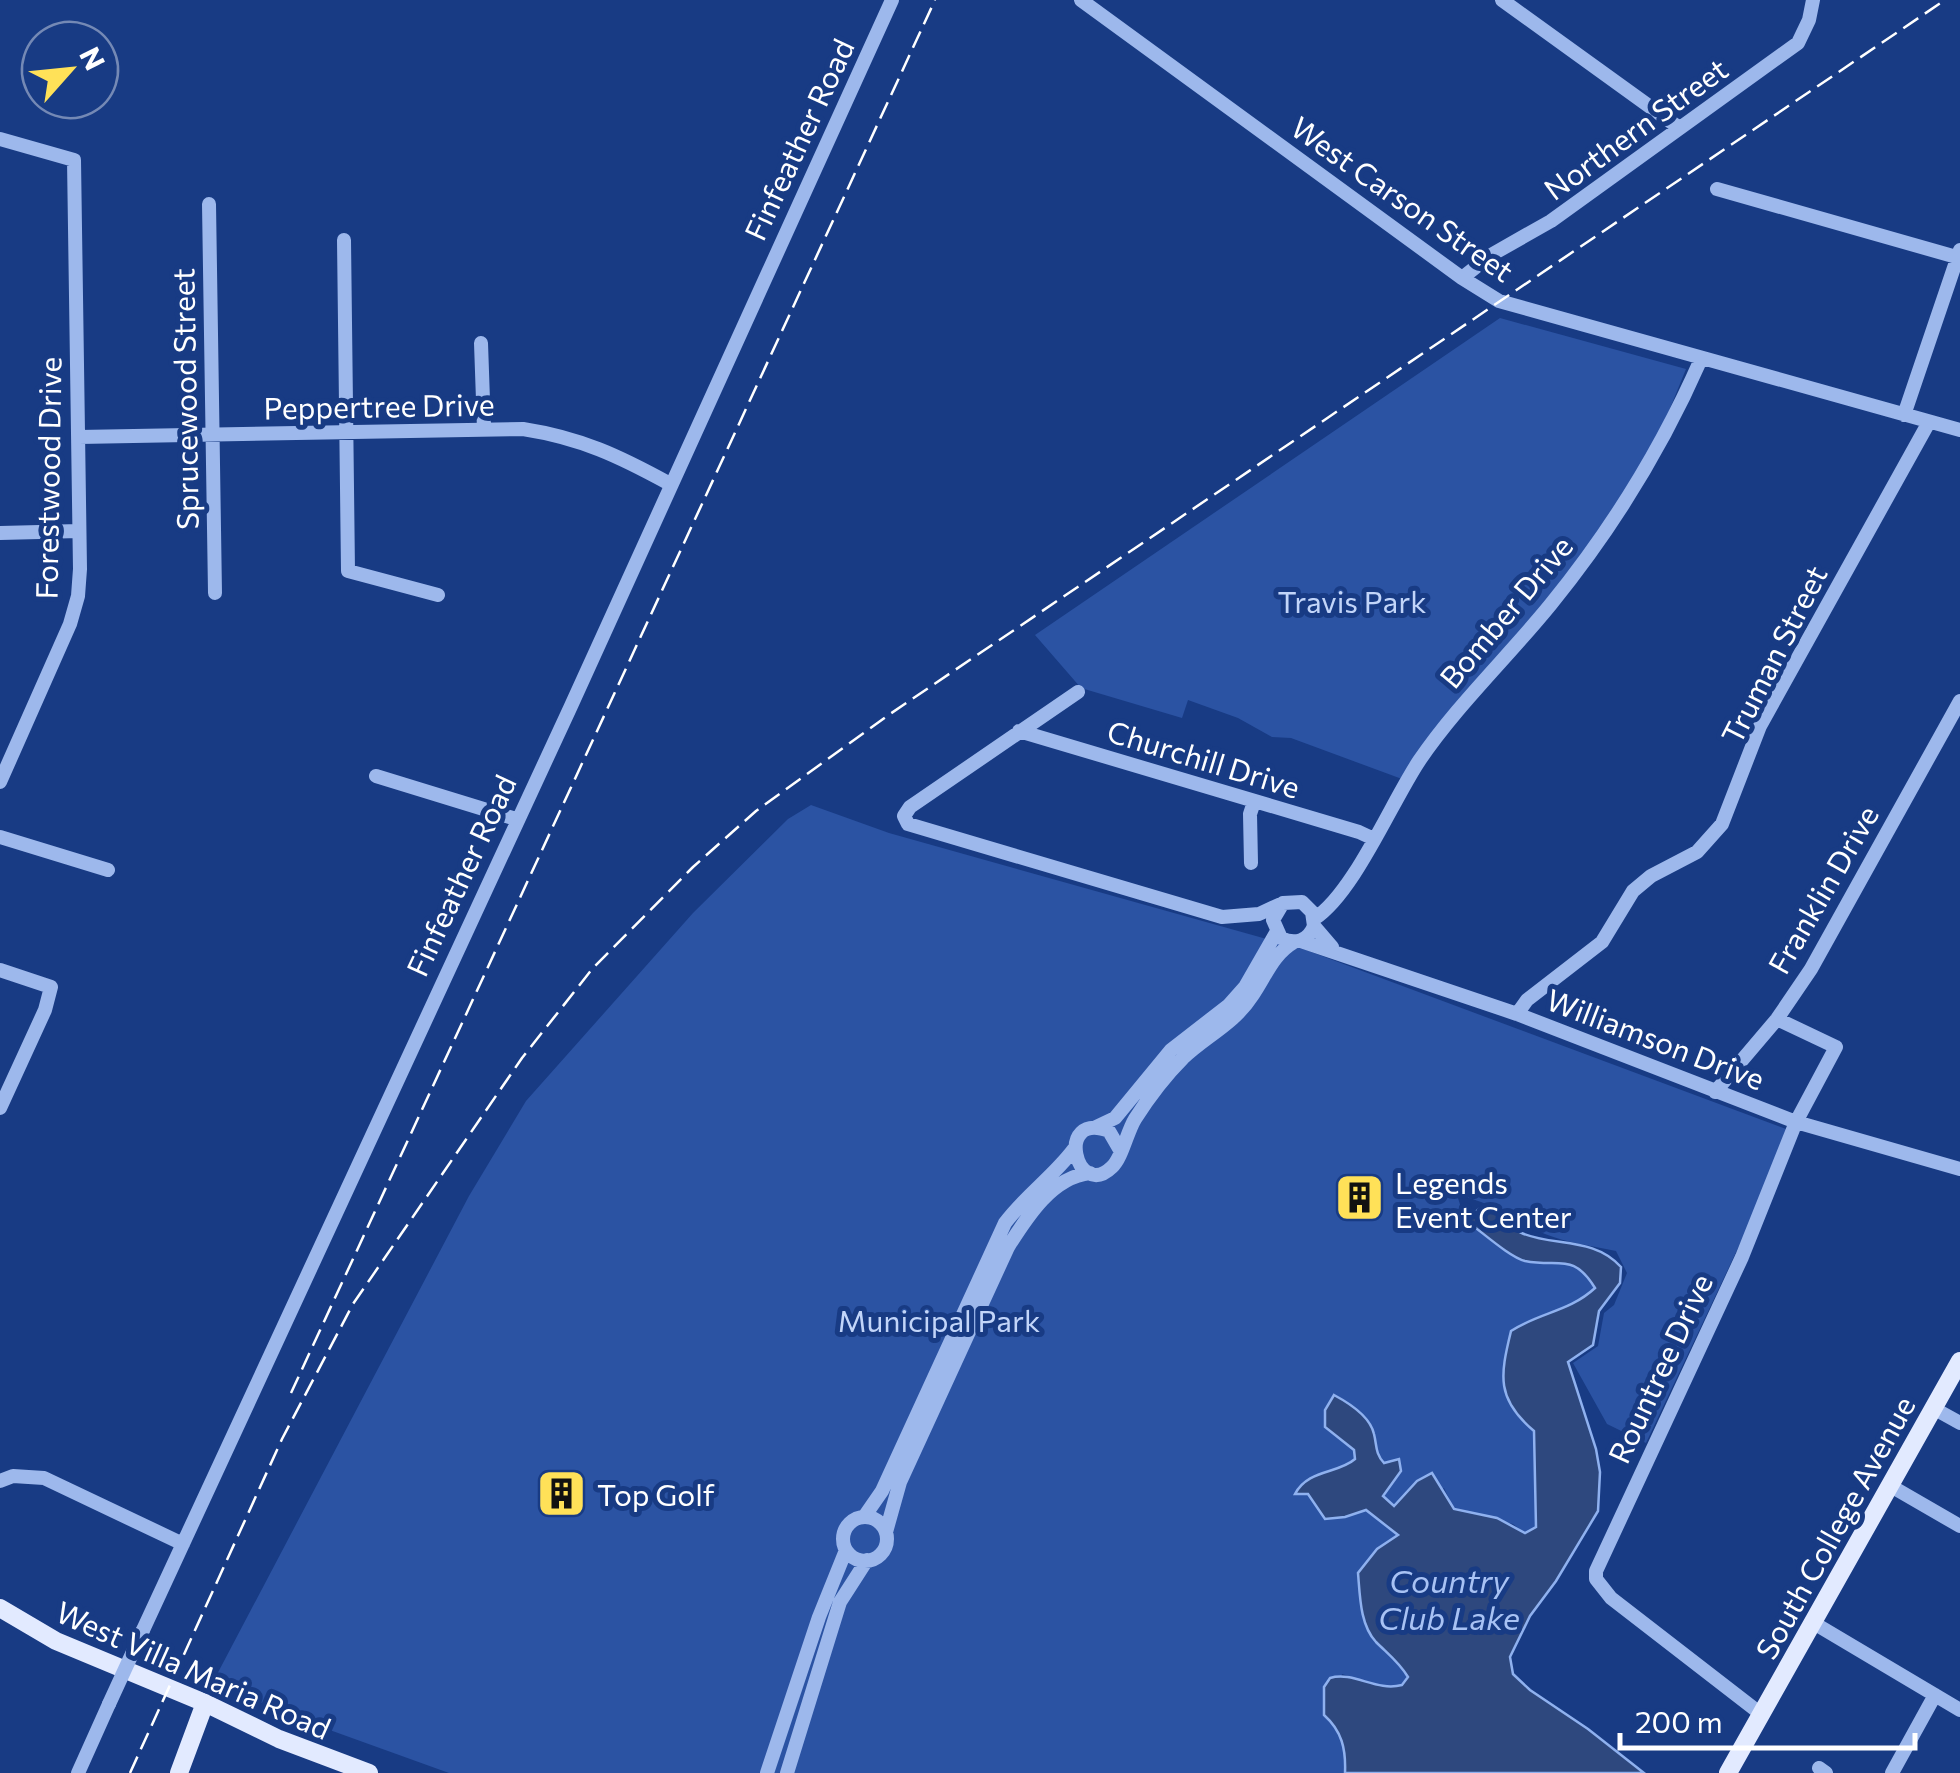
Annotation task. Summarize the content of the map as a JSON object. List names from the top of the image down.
{
  "streets": {
    "main road": ["South College Avenue", "West Villa Maria Road"],
    "street": [
      "Northern Street",
      "Finfeather Road",
      "West Carson Street",
      "Sprucewood Street",
      "Peppertree Drive",
      "Forestwood Drive",
      "Bomber Drive",
      "Truman Street",
      "Churchill Drive",
      "Franklin Drive",
      "Williamson Drive",
      "Rountree Drive"
    ]
  },
  "crossings": [
    ["Northern Street", "West Carson Street"],
    ["Finfeather Road", "Peppertree Drive"],
    ["West Carson Street", "Bomber Drive"],
    ["West Carson Street", "Truman Street"],
    ["Sprucewood Street", "Peppertree Drive"],
    ["Peppertree Drive", "Forestwood Drive"],
    ["Bomber Drive", "Churchill Drive"],
    ["Bomber Drive", "Williamson Drive"],
    ["Truman Street", "Williamson Drive"],
    ["Franklin Drive", "Williamson Drive"],
    ["Franklin Drive", "Rountree Drive"],
    ["Williamson Drive", "Rountree Drive"],
    ["Rountree Drive", "South College Avenue"]
  ],
  "water": ["Country Club Lake"],
  "parks": ["Travis Park", "Municipal Park"],
  "places": {
    "building": ["Legends Event Center", "Top Golf"]
  },
  "scale_bar": "200 m",
  "north": "top right"
}
